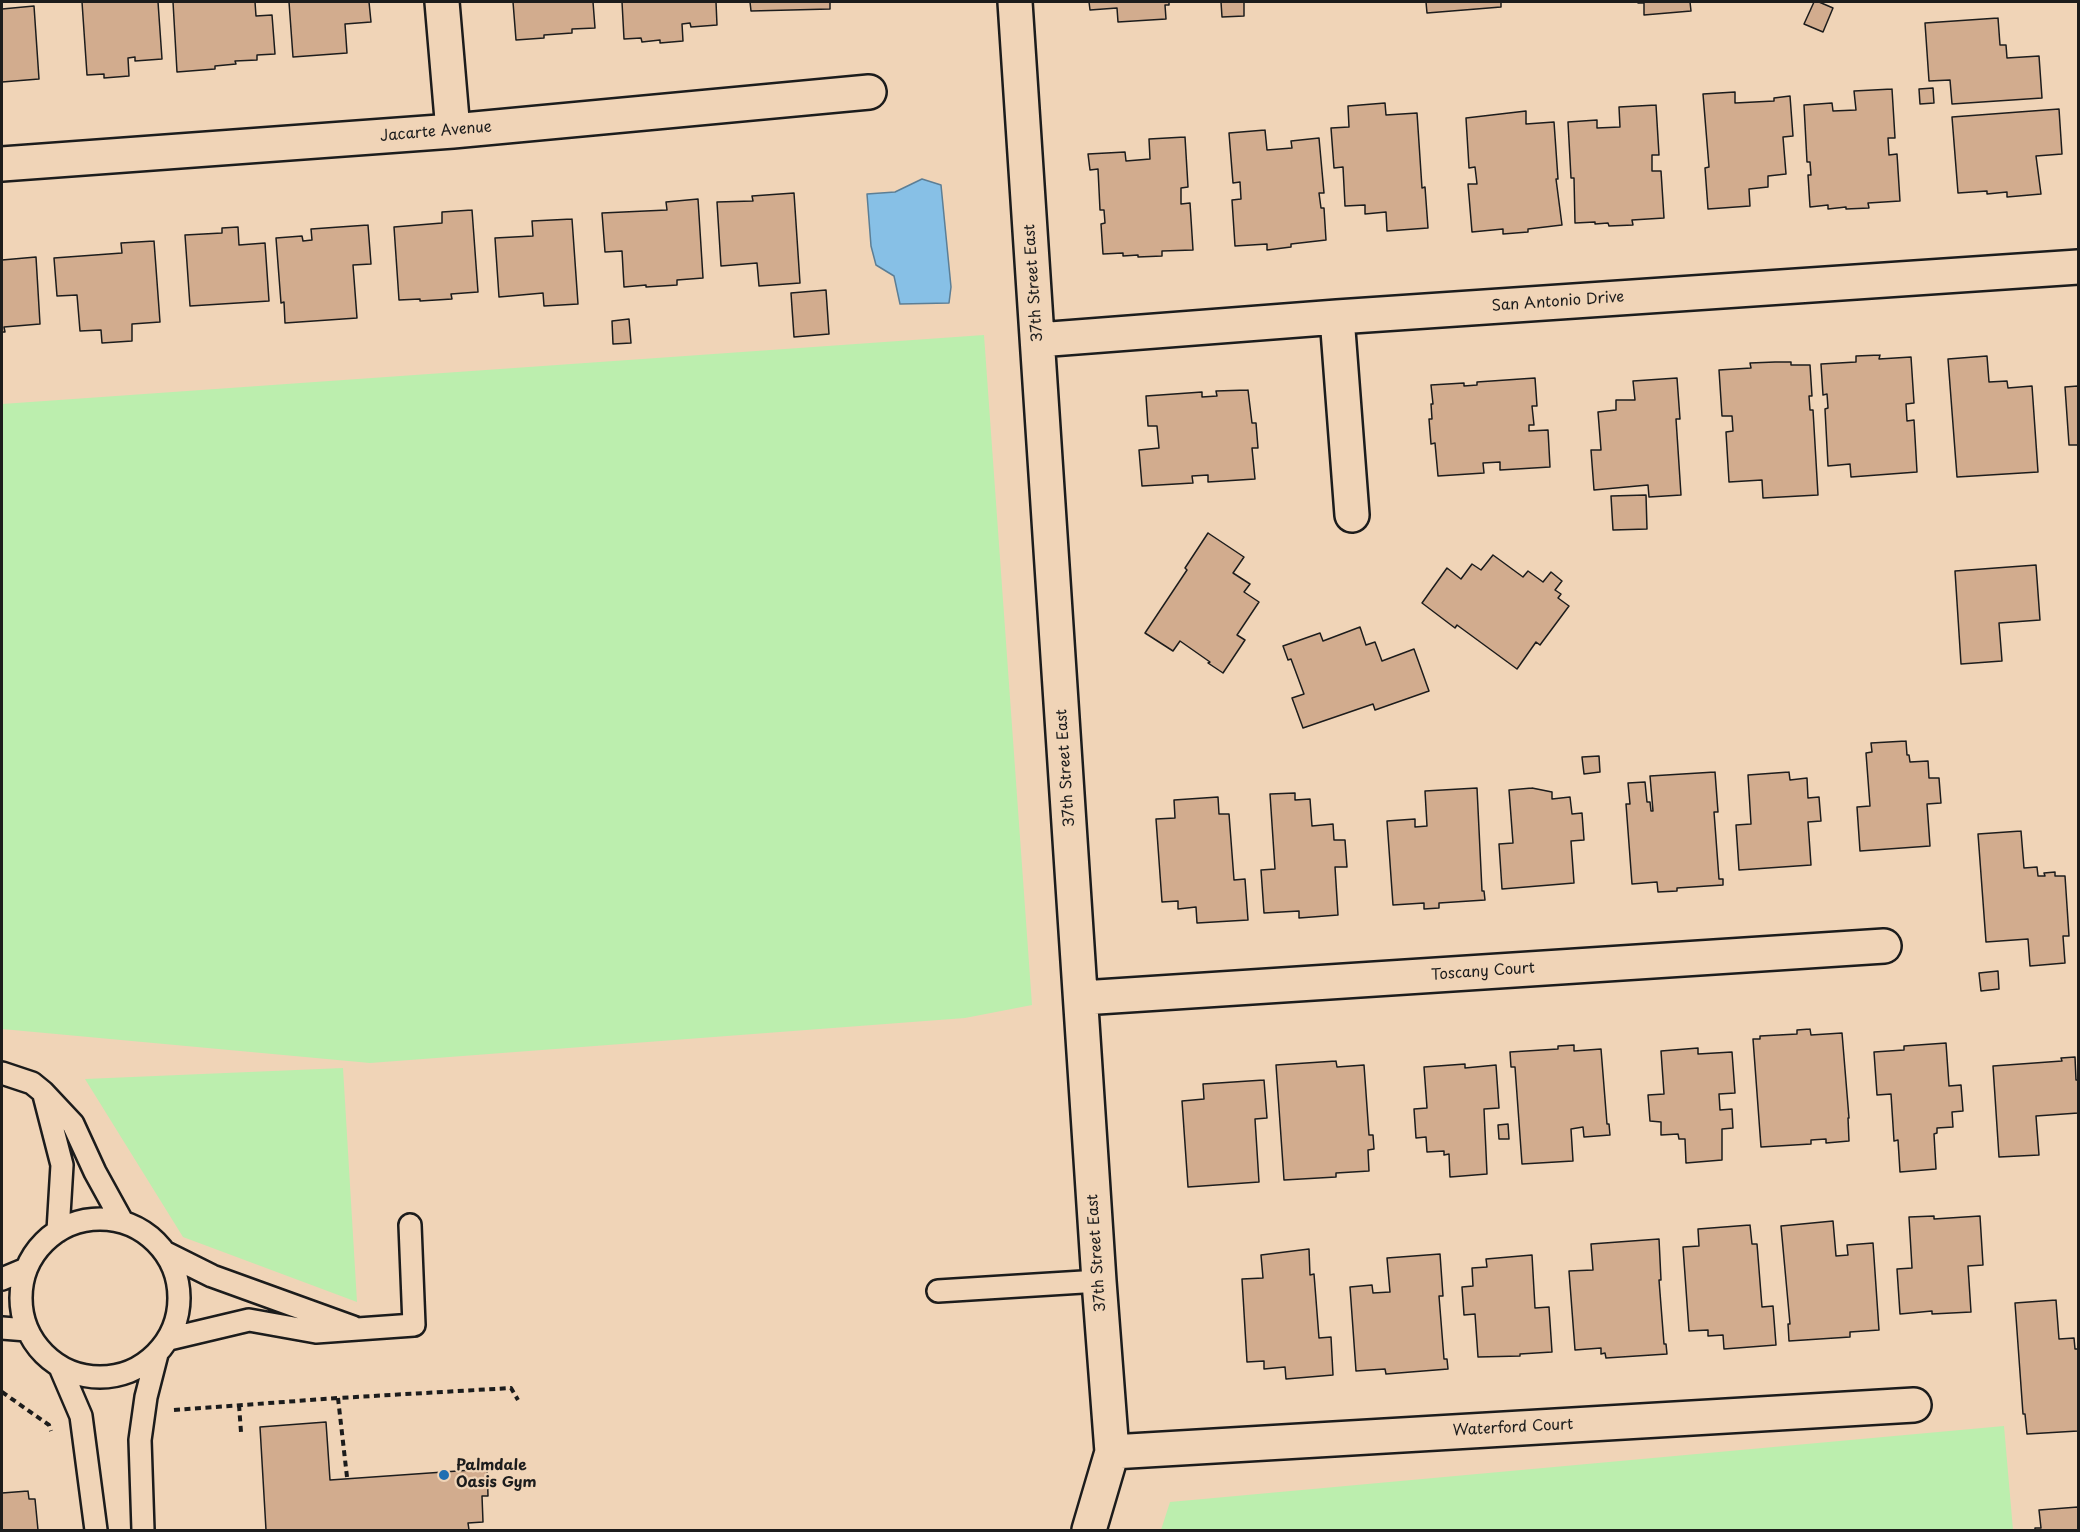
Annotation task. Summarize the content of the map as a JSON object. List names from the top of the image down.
{
  "streets": {
    "street": [
      "Jacarte Avenue",
      "37th Street East",
      "San Antonio Drive",
      "Toscany Court",
      "Waterford Court"
    ]
  },
  "crossings": [
    ["37th Street East", "San Antonio Drive"],
    ["37th Street East", "Toscany Court"],
    ["37th Street East", "Waterford Court"]
  ],
  "places": ["Palmdale Oasis Gym"]
}
